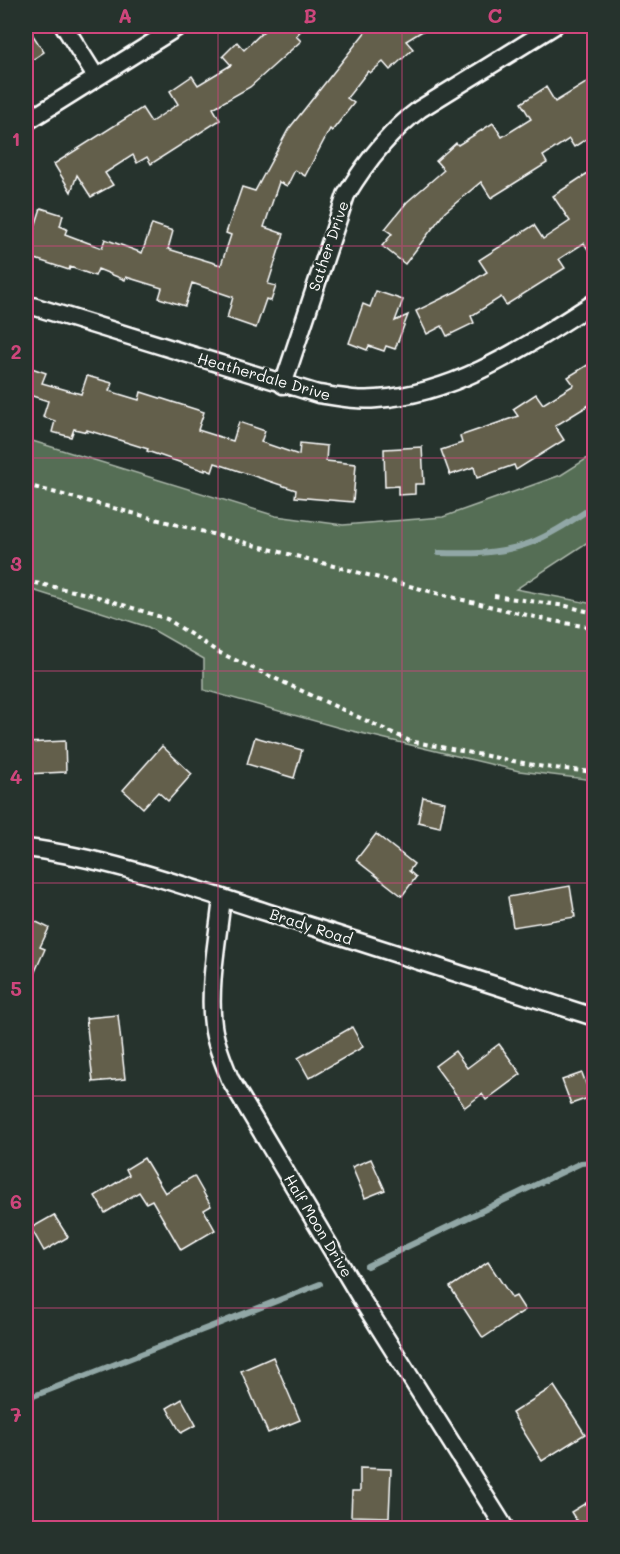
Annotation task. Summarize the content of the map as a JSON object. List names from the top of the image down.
{
  "streets": {
    "street": [
      "Sather Drive",
      "Heatherdale Drive",
      "Brady Road",
      "Half Moon Drive"
    ]
  },
  "crossings": [
    ["Sather Drive", "Heatherdale Drive"],
    ["Brady Road", "Half Moon Drive"]
  ],
  "grid": {
    "columns": ["A", "B", "C"],
    "rows": [
      "1",
      "2",
      "3",
      "4",
      "5",
      "6",
      "7"
    ]
  }
}
